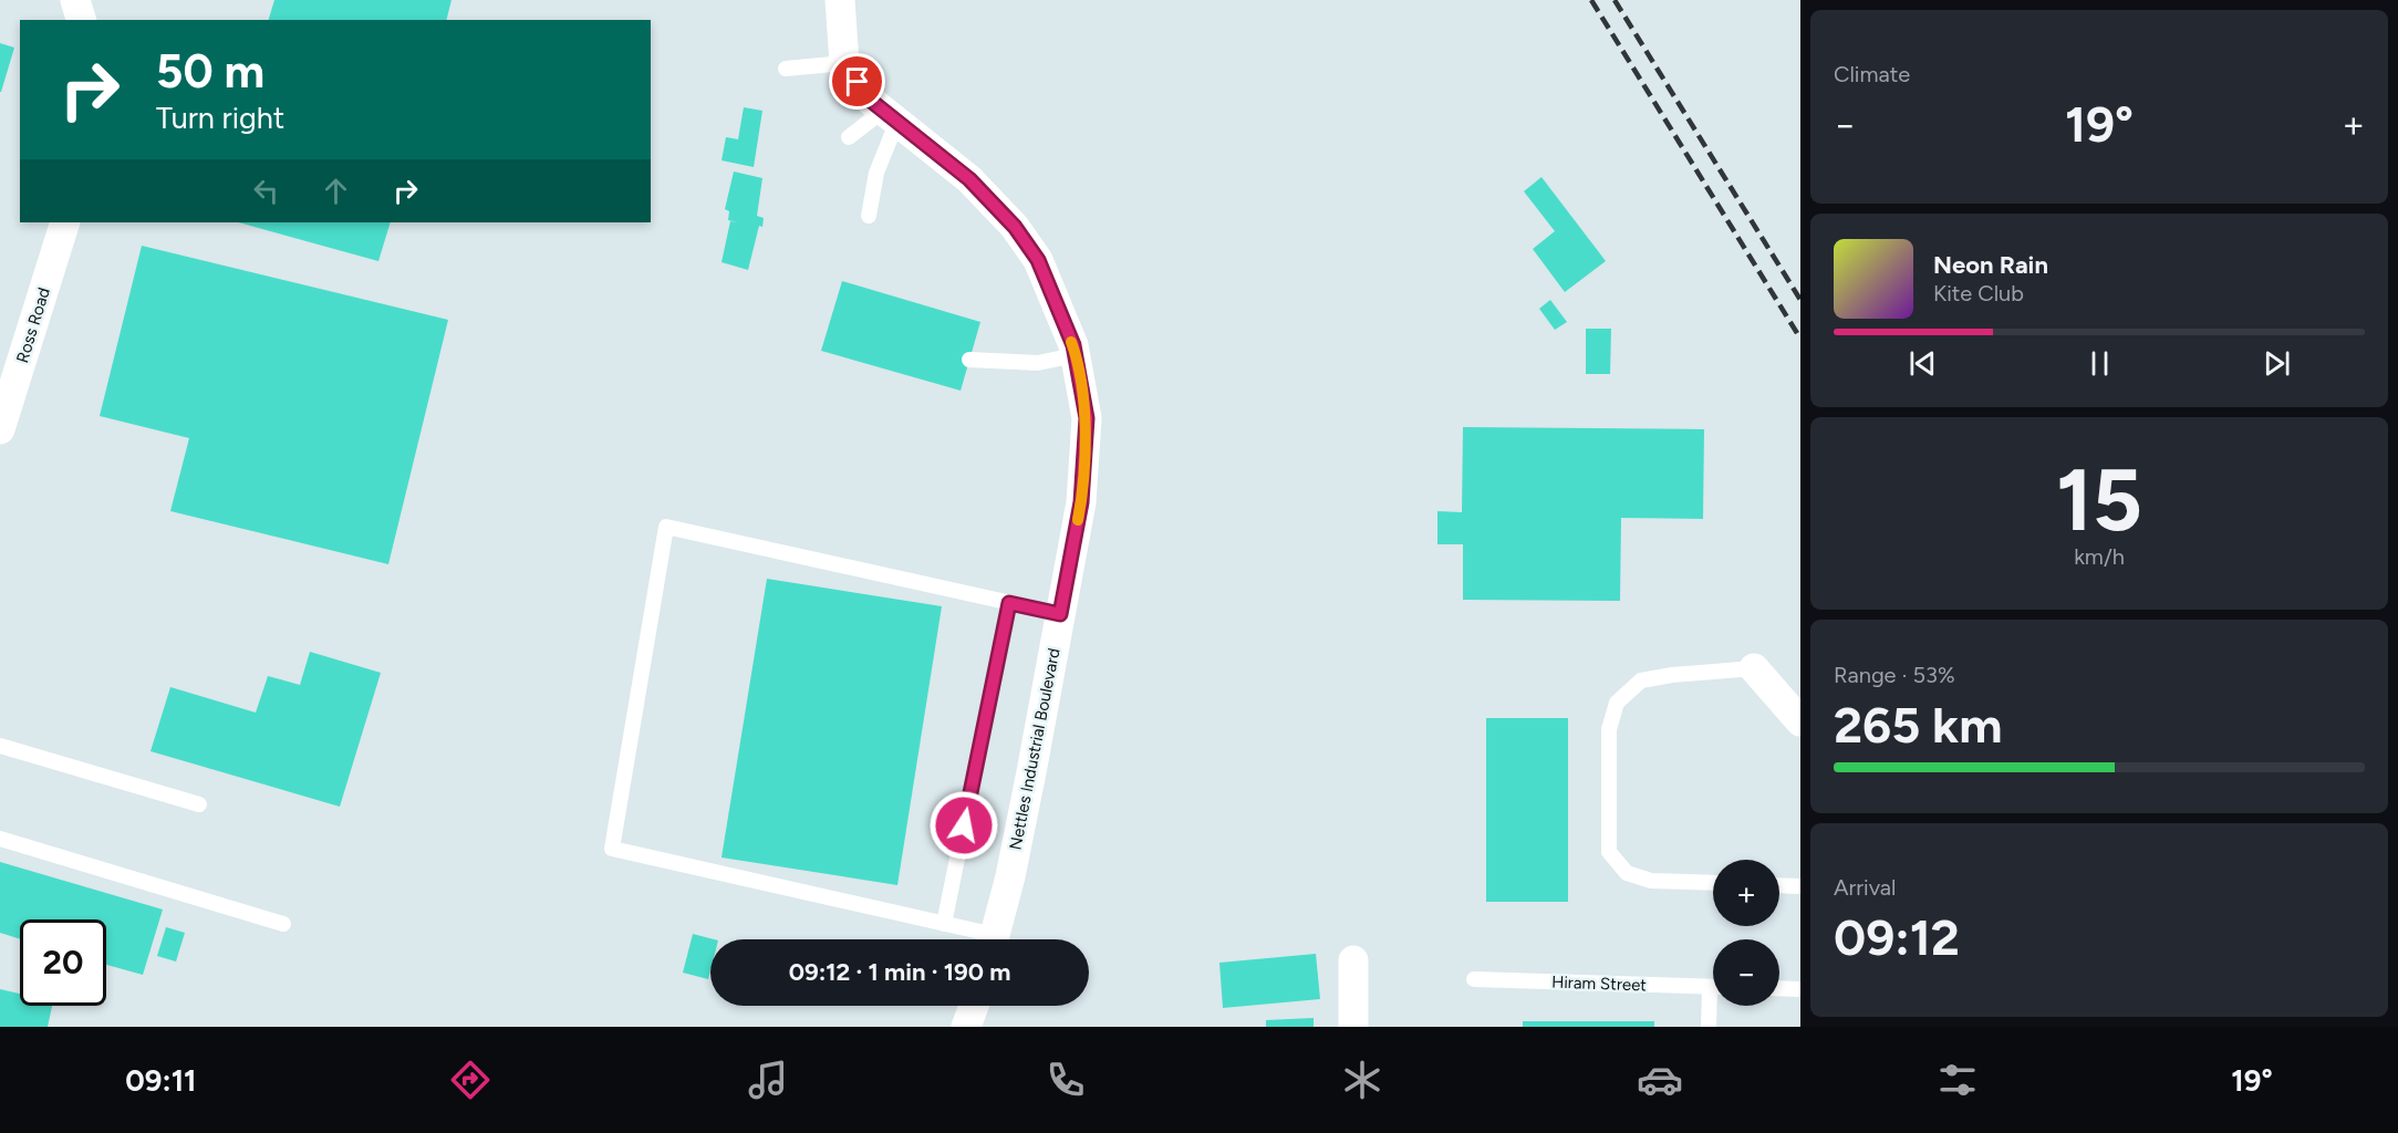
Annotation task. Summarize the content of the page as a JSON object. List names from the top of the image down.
{
  "streets": {
    "street": ["Ross Road", "Nettles Industrial Boulevard"],
    "lane": ["Hiram Street"]
  },
  "page": {
    "tile": [
      "Climate",
      ["15", "km/h"],
      ["Range · 53%", "265 km"],
      ["Arrival", "09:12"]
    ],
    "turn": ["50 m", "Turn right"],
    "heat": ["−", "19°", "+"],
    "song": ["Neon Rain", "Kite Club"],
    "map_buttons": ["+", "−"],
    "limit": "20",
    "trip": "09:12 · 1 min · 190 m",
    "tabs": ["09:11", "19°"]
  }
}
